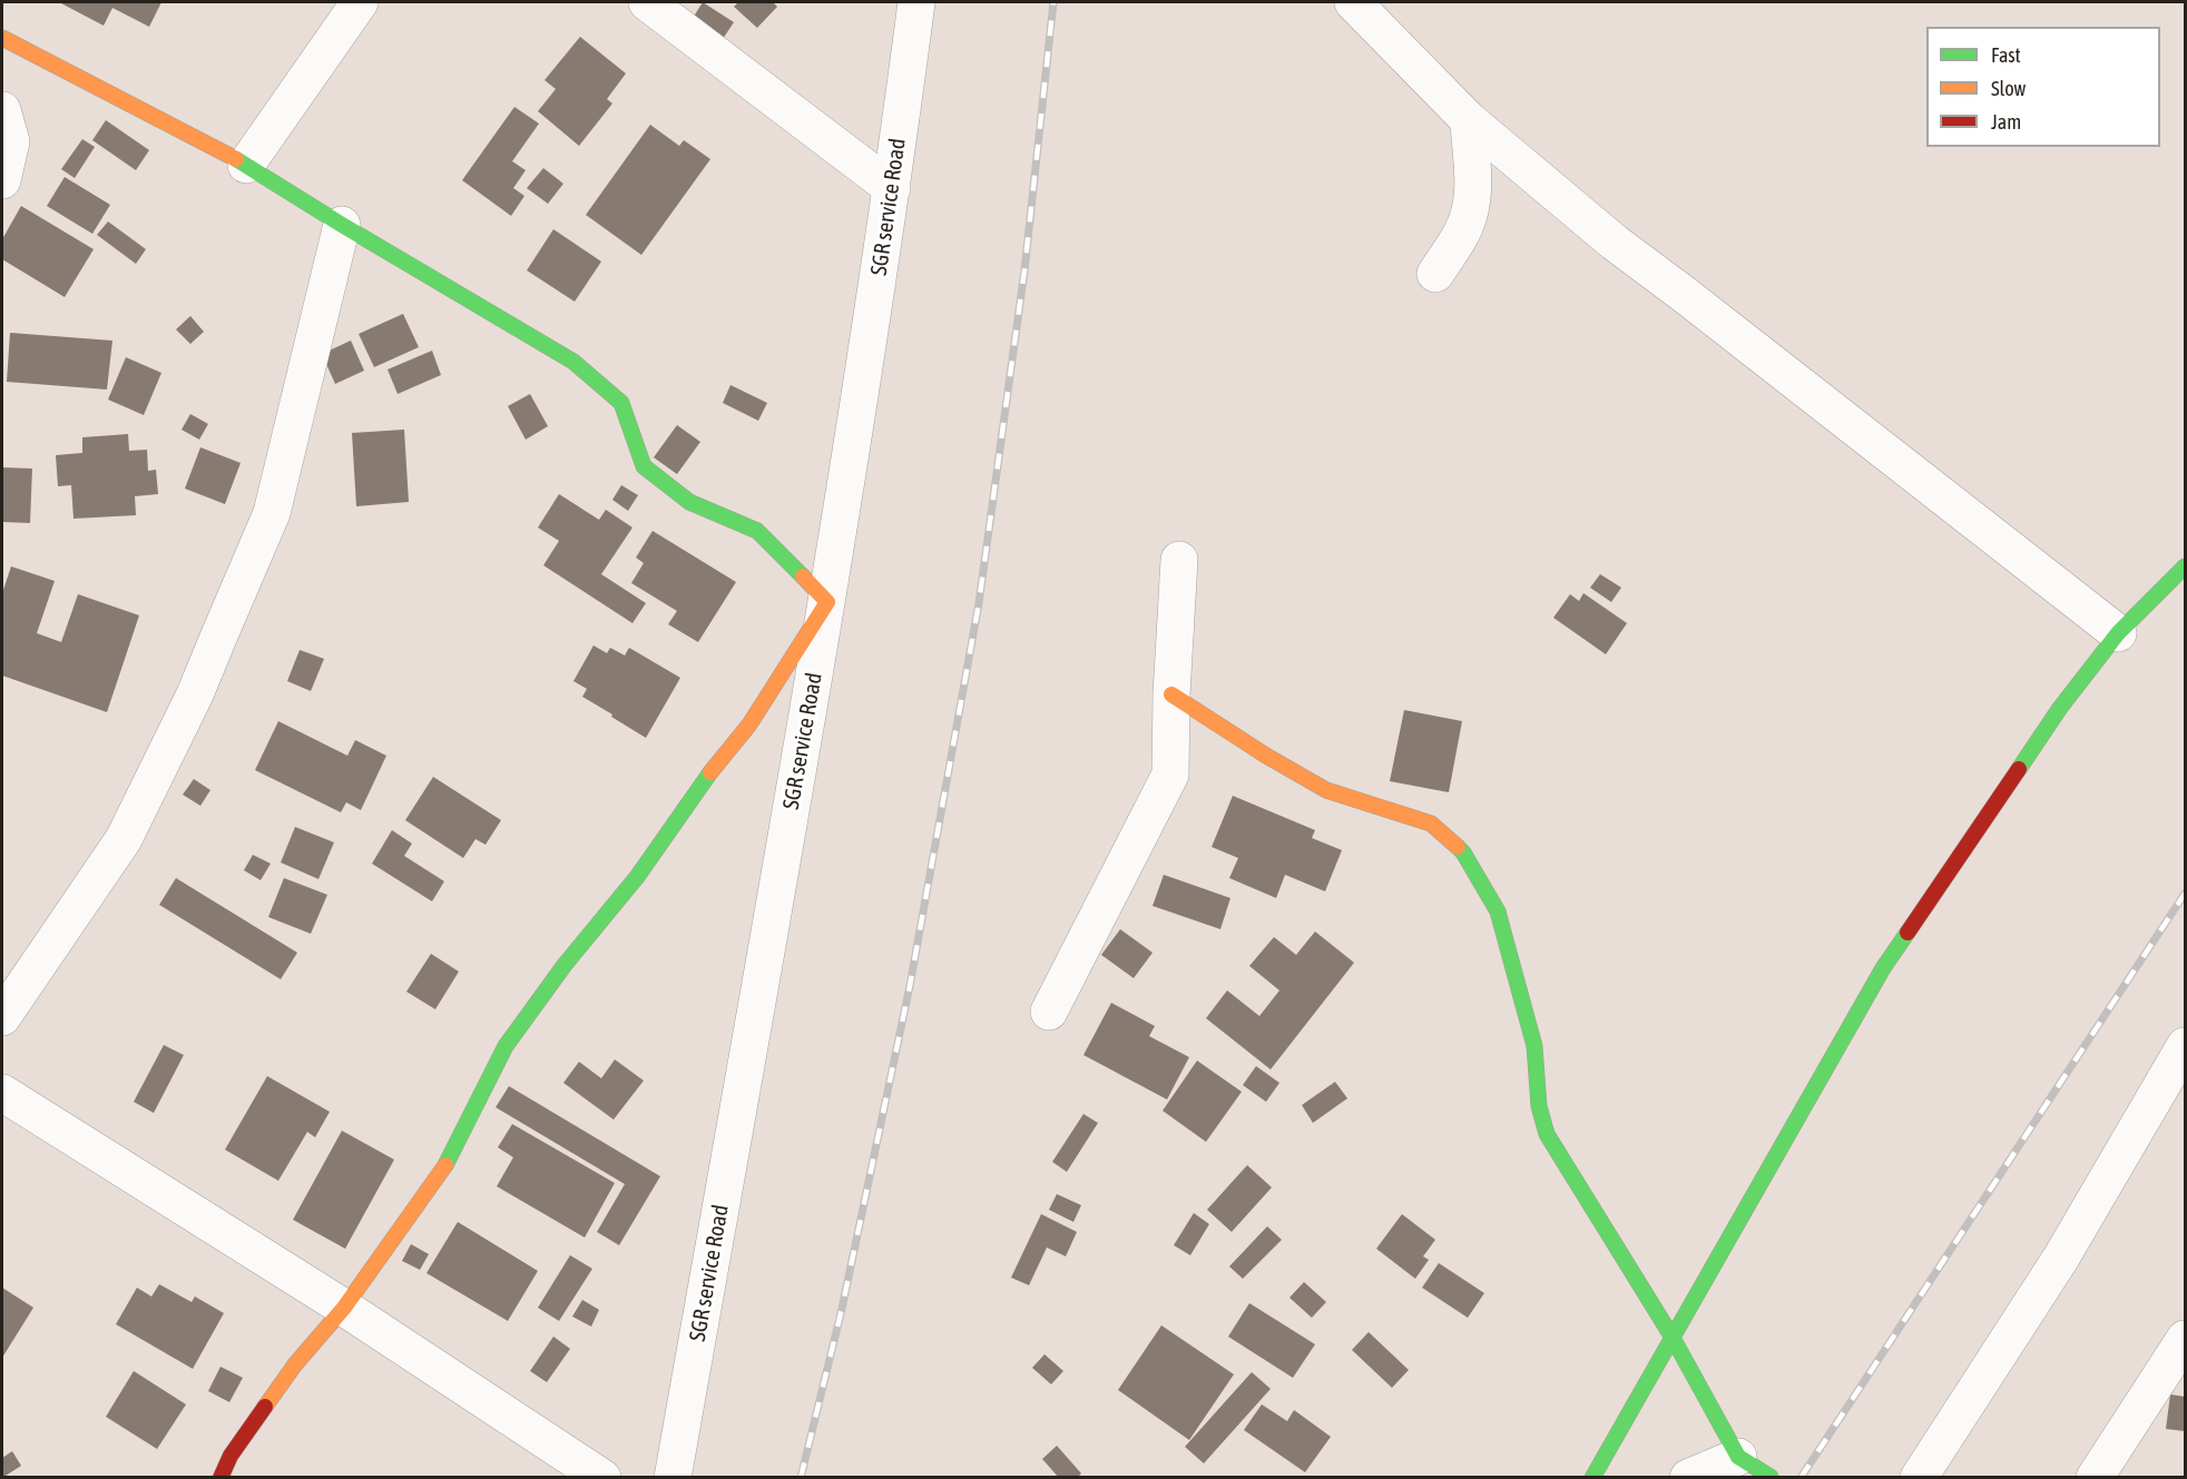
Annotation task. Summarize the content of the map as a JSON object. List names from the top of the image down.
{
  "streets": {
    "street": ["SGR service Road"]
  },
  "legend": ["Fast", "Slow", "Jam"]
}
